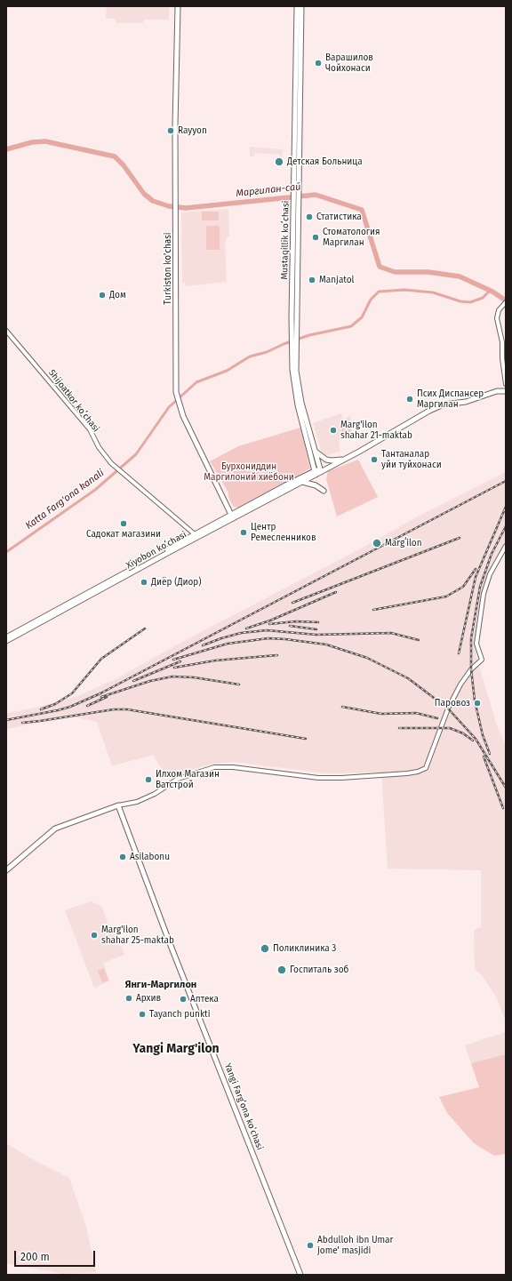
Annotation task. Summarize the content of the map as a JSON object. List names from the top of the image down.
{
  "streets": {
    "main road": [
      "Mustaqillik koʻchasi",
      "Turkiston ko’chasi",
      "Xiyobon koʻchasi",
      "Yangi Fargʻona koʻchasi"
    ],
    "street": ["Shijoatkor koʻchasi"]
  },
  "crossings": [
    ["Mustaqillik koʻchasi", "Xiyobon koʻchasi"],
    ["Turkiston ko’chasi", "Xiyobon koʻchasi"],
    ["Shijoatkor koʻchasi", "Xiyobon koʻchasi"]
  ],
  "districts": ["Янги-Маргилон", "Yangi Marg'ilon"],
  "water": ["Маргилан-сай", "Katta Farg'ona kanali"],
  "parks": ["Бурхониддин Маргилоний хиёбони"],
  "places": [
    "Варашилов Чойхонаси",
    "Rayyon",
    "Детская Больница",
    "Статистика",
    "Стоматология Маргилан",
    "Manjatol",
    "Дом",
    "Псих Диспансер Маргилан",
    "Marg'ilon shahar 21-maktab",
    "Тантаналар уйи туйхонаси",
    "Садокат магазини",
    "Центр Ремесленников",
    "Margʻilon",
    "Диёр (Диор)",
    "Паровоз",
    "Илхом Магазин Ватстрой",
    "Asilabonu",
    "Marg'ilon shahar 25-maktab",
    "Поликлиника 3",
    "Госпиталь зоб",
    "Архив",
    "Аптека",
    "Tayanch punkti",
    "Abdulloh ibn Umar jome' masjidi"
  ],
  "scale_bar": "200 m"
}
